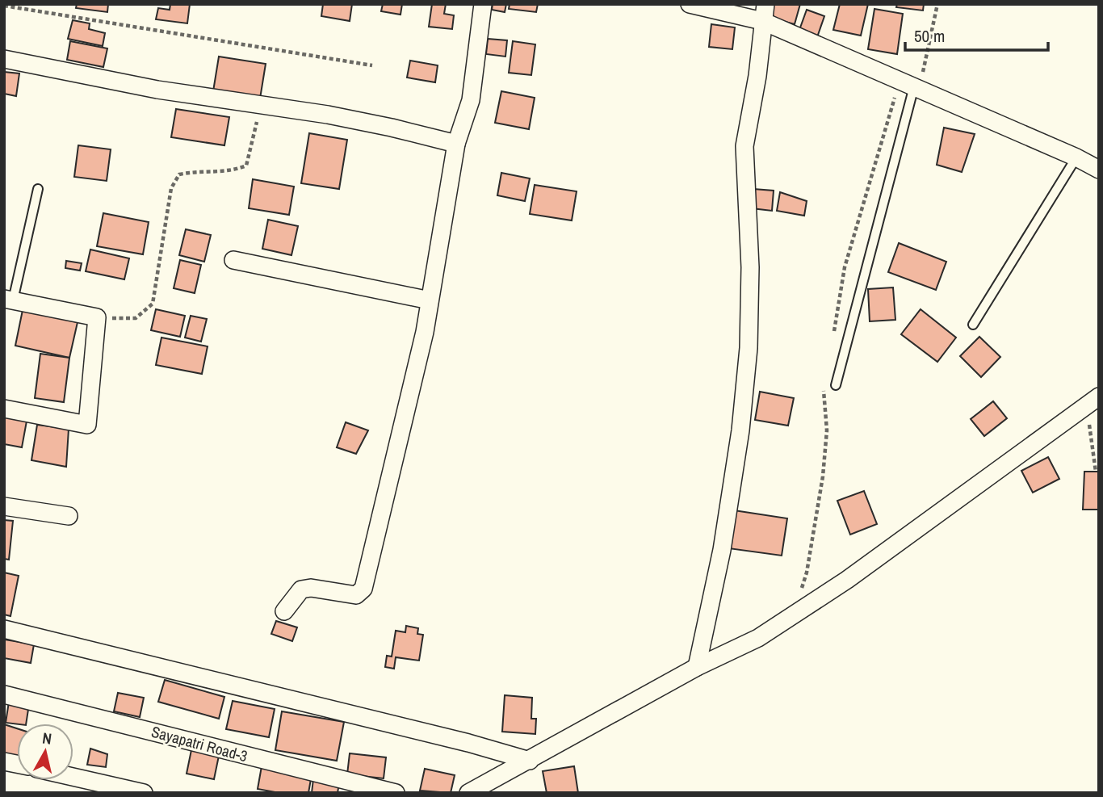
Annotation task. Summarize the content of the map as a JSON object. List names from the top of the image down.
{
  "streets": {
    "street": ["Sayapatri Road-3"]
  },
  "scale_bar": "50 m",
  "north": "top"
}
